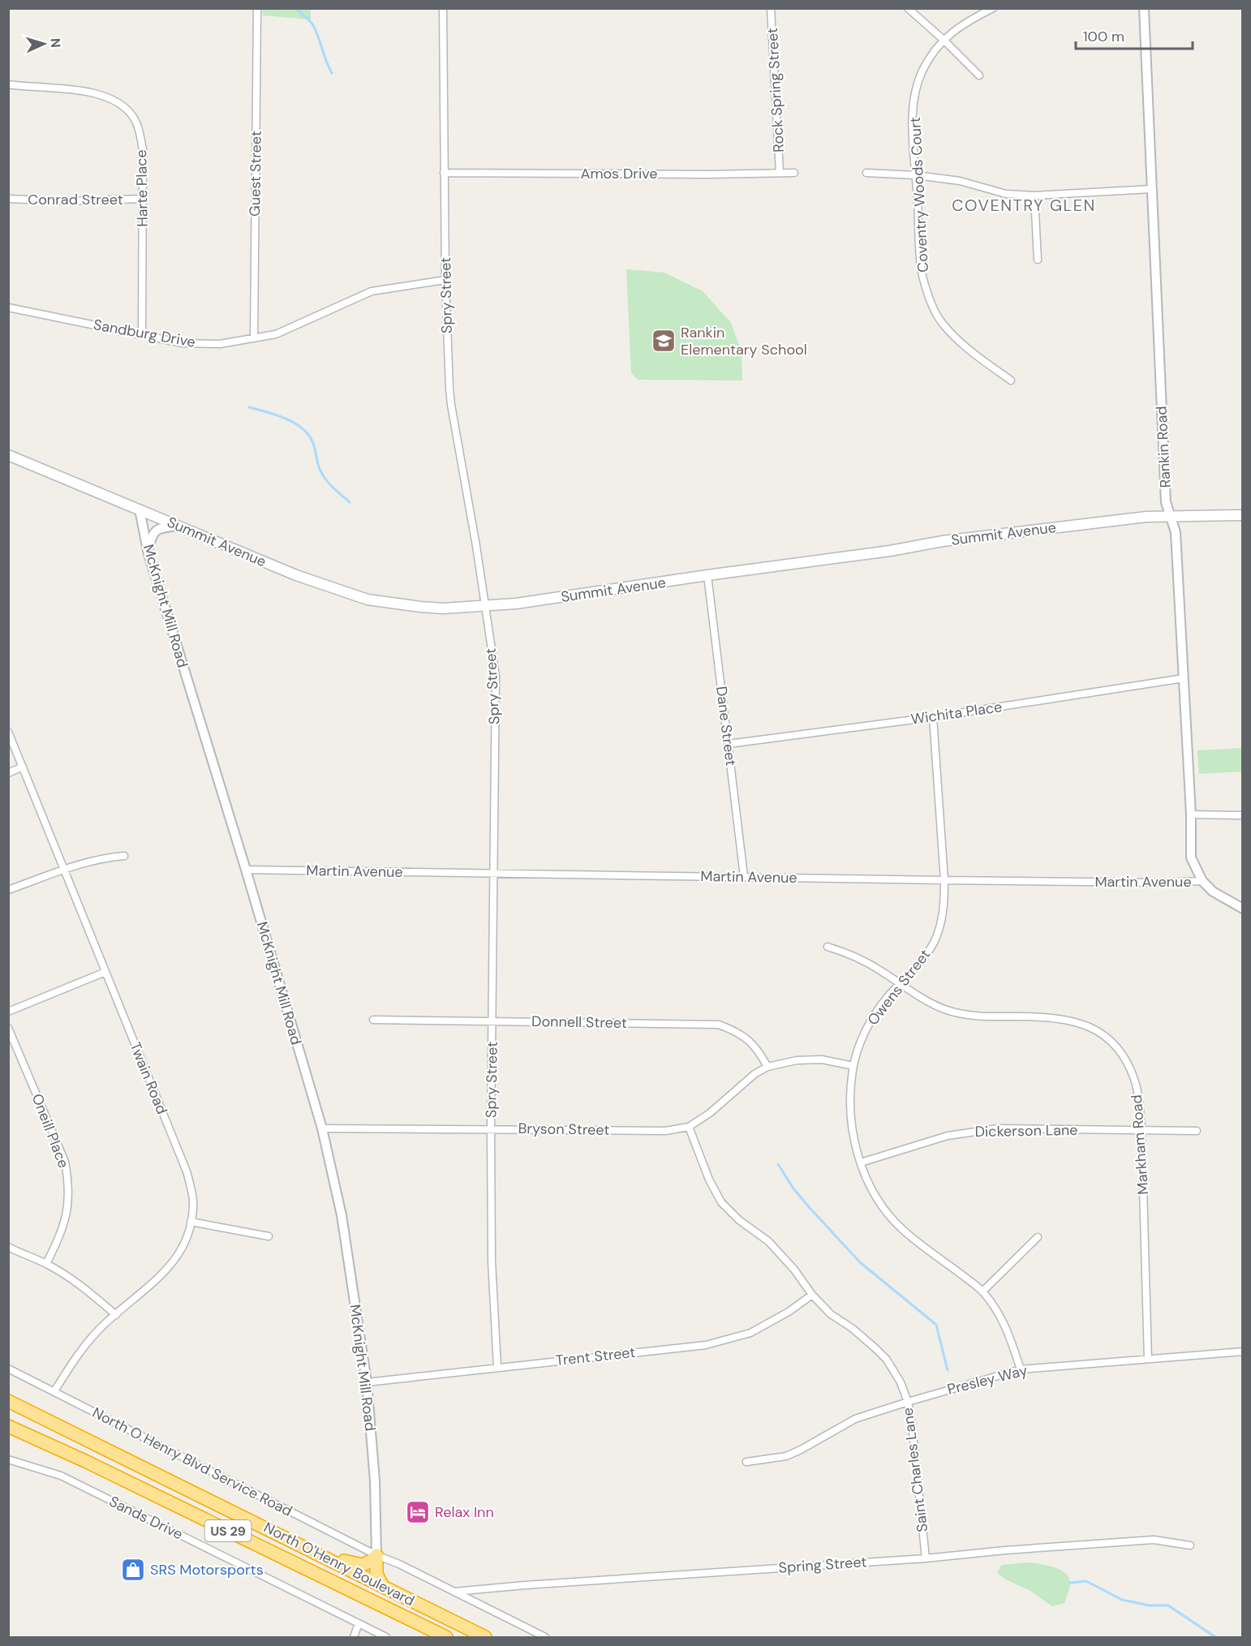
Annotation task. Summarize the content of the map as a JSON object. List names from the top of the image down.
{
  "streets": {
    "highway": ["US 29", "North O'Henry Boulevard"],
    "main road": ["Summit Avenue"],
    "street": [
      "Rock Spring Street",
      "Guest Street",
      "Amos Drive",
      "Harte Place",
      "Coventry Woods Court",
      "Conrad Street",
      "Spry Street",
      "Sandburg Drive",
      "Rankin Road",
      "McKnight Mill Road",
      "Wichita Place",
      "Dane Street",
      "Martin Avenue",
      "Owens Street",
      "Donnell Street",
      "Twain Road",
      "Bryson Street",
      "Oneill Place",
      "Dickerson Lane",
      "Markham Road",
      "Trent Street",
      "Presley Way",
      "North O Henry Blvd Service Road",
      "Saint Charles Lane",
      "Sands Drive",
      "Spring Street"
    ]
  },
  "crossings": [
    ["Rock Spring Street", "Amos Drive"],
    ["Guest Street", "Sandburg Drive"],
    ["Amos Drive", "Spry Street"],
    ["Harte Place", "Conrad Street"],
    ["Harte Place", "Sandburg Drive"],
    ["Spry Street", "Sandburg Drive"],
    ["Spry Street", "Summit Avenue"],
    ["Spry Street", "Martin Avenue"],
    ["Spry Street", "Donnell Street"],
    ["Spry Street", "Bryson Street"],
    ["Spry Street", "Trent Street"],
    ["Rankin Road", "Summit Avenue"],
    ["Rankin Road", "Wichita Place"],
    ["Rankin Road", "Martin Avenue"],
    ["Summit Avenue", "McKnight Mill Road"],
    ["Summit Avenue", "Dane Street"],
    ["McKnight Mill Road", "Martin Avenue"],
    ["McKnight Mill Road", "Bryson Street"],
    ["McKnight Mill Road", "Trent Street"],
    ["McKnight Mill Road", "North O Henry Blvd Service Road"],
    ["McKnight Mill Road", "North O'Henry Boulevard"],
    ["Wichita Place", "Dane Street"],
    ["Wichita Place", "Owens Street"],
    ["Dane Street", "Martin Avenue"],
    ["Martin Avenue", "Owens Street"],
    ["Owens Street", "Dickerson Lane"],
    ["Owens Street", "Markham Road"],
    ["Owens Street", "Presley Way"],
    ["Twain Road", "North O Henry Blvd Service Road"],
    ["Bryson Street", "Saint Charles Lane"],
    ["Dickerson Lane", "Markham Road"],
    ["Markham Road", "Presley Way"],
    ["Trent Street", "Saint Charles Lane"],
    ["Presley Way", "Saint Charles Lane"],
    ["North O Henry Blvd Service Road", "North O'Henry Boulevard"],
    ["Saint Charles Lane", "Spring Street"],
    ["North O'Henry Boulevard", "Spring Street"]
  ],
  "districts": ["COVENTRY GLEN"],
  "places": {
    "school or university": ["Rankin Elementary School"],
    "hotel": ["Relax Inn"],
    "shop": ["SRS Motorsports"]
  },
  "scale_bar": "100 m",
  "north": "right"
}
